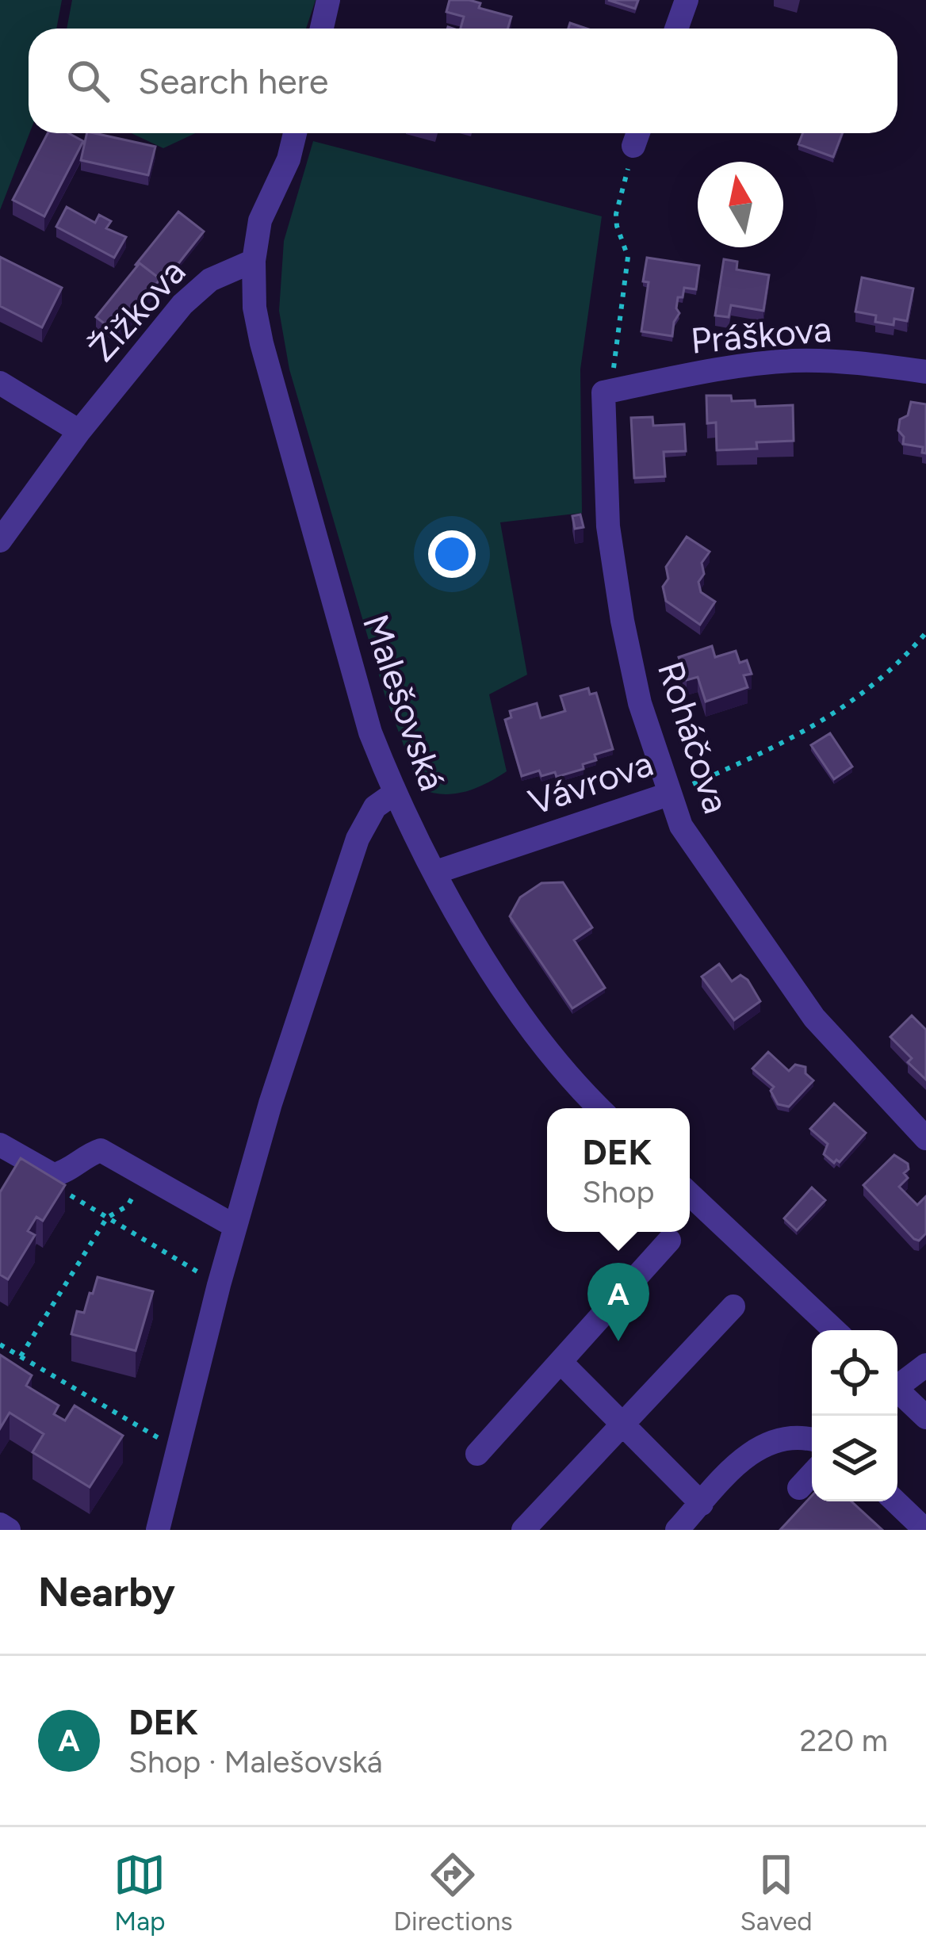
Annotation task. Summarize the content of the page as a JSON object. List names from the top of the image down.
{
  "streets": {
    "street": [
      "Žižkova",
      "Práškova",
      "Malešovská",
      "Roháčova",
      "Vávrova"
    ]
  },
  "crossings": [
    ["Žižkova", "Malešovská"],
    ["Práškova", "Roháčova"],
    ["Malešovská", "Vávrova"],
    ["Roháčova", "Vávrova"]
  ],
  "north": "top",
  "page": {
    "search": "Search here",
    "popup": ["DEK", "Shop"],
    "pins": "A",
    "heading": "Nearby",
    "list": [
      {
        "mark": "A",
        "name": "DEK",
        "note": "Shop · Malešovská",
        "value": "220 m"
      }
    ],
    "nav": ["Map", "Directions", "Saved"]
  }
}
